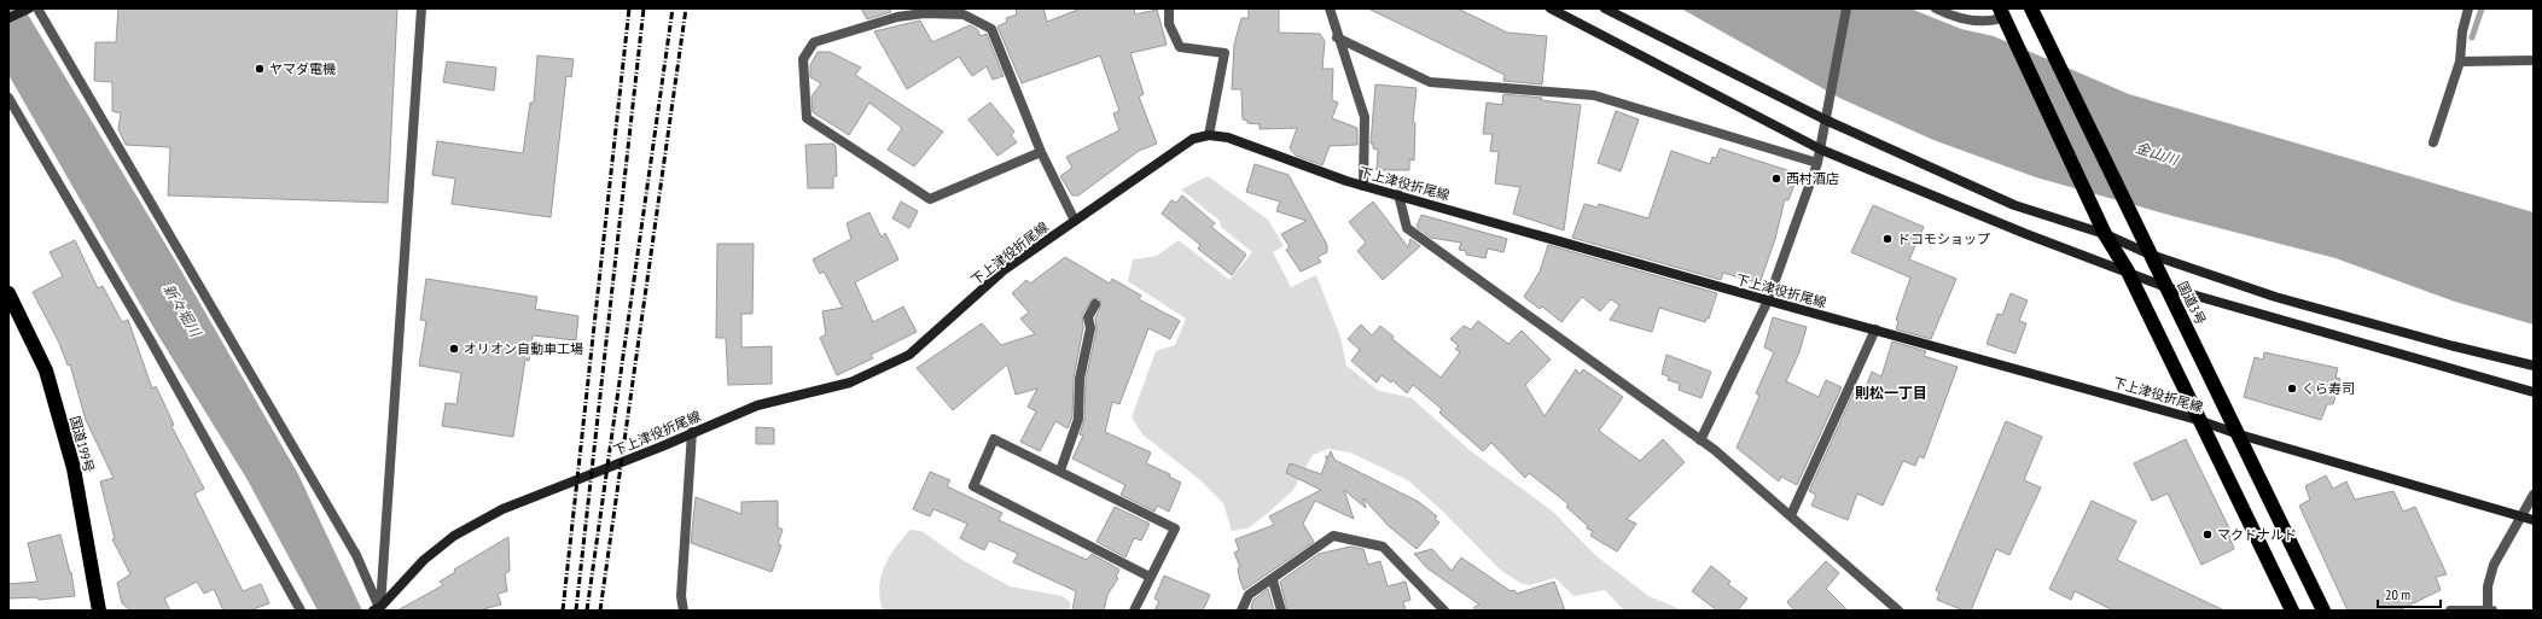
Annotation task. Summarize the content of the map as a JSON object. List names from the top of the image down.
{
  "streets": {
    "highway": ["国道3号", "国道199号"],
    "main road": ["下上津役折尾線"]
  },
  "crossings": [
    ["下上津役折尾線", "国道3号"]
  ],
  "districts": ["則松一丁目"],
  "water": ["金山川", "新々堀川"],
  "places": [
    "ヤマダ電機",
    "西村酒店",
    "ドコモショップ",
    "オリオン自動車工場",
    "くら寿司",
    "マクドナルド"
  ],
  "scale_bar": "20 m"
}
